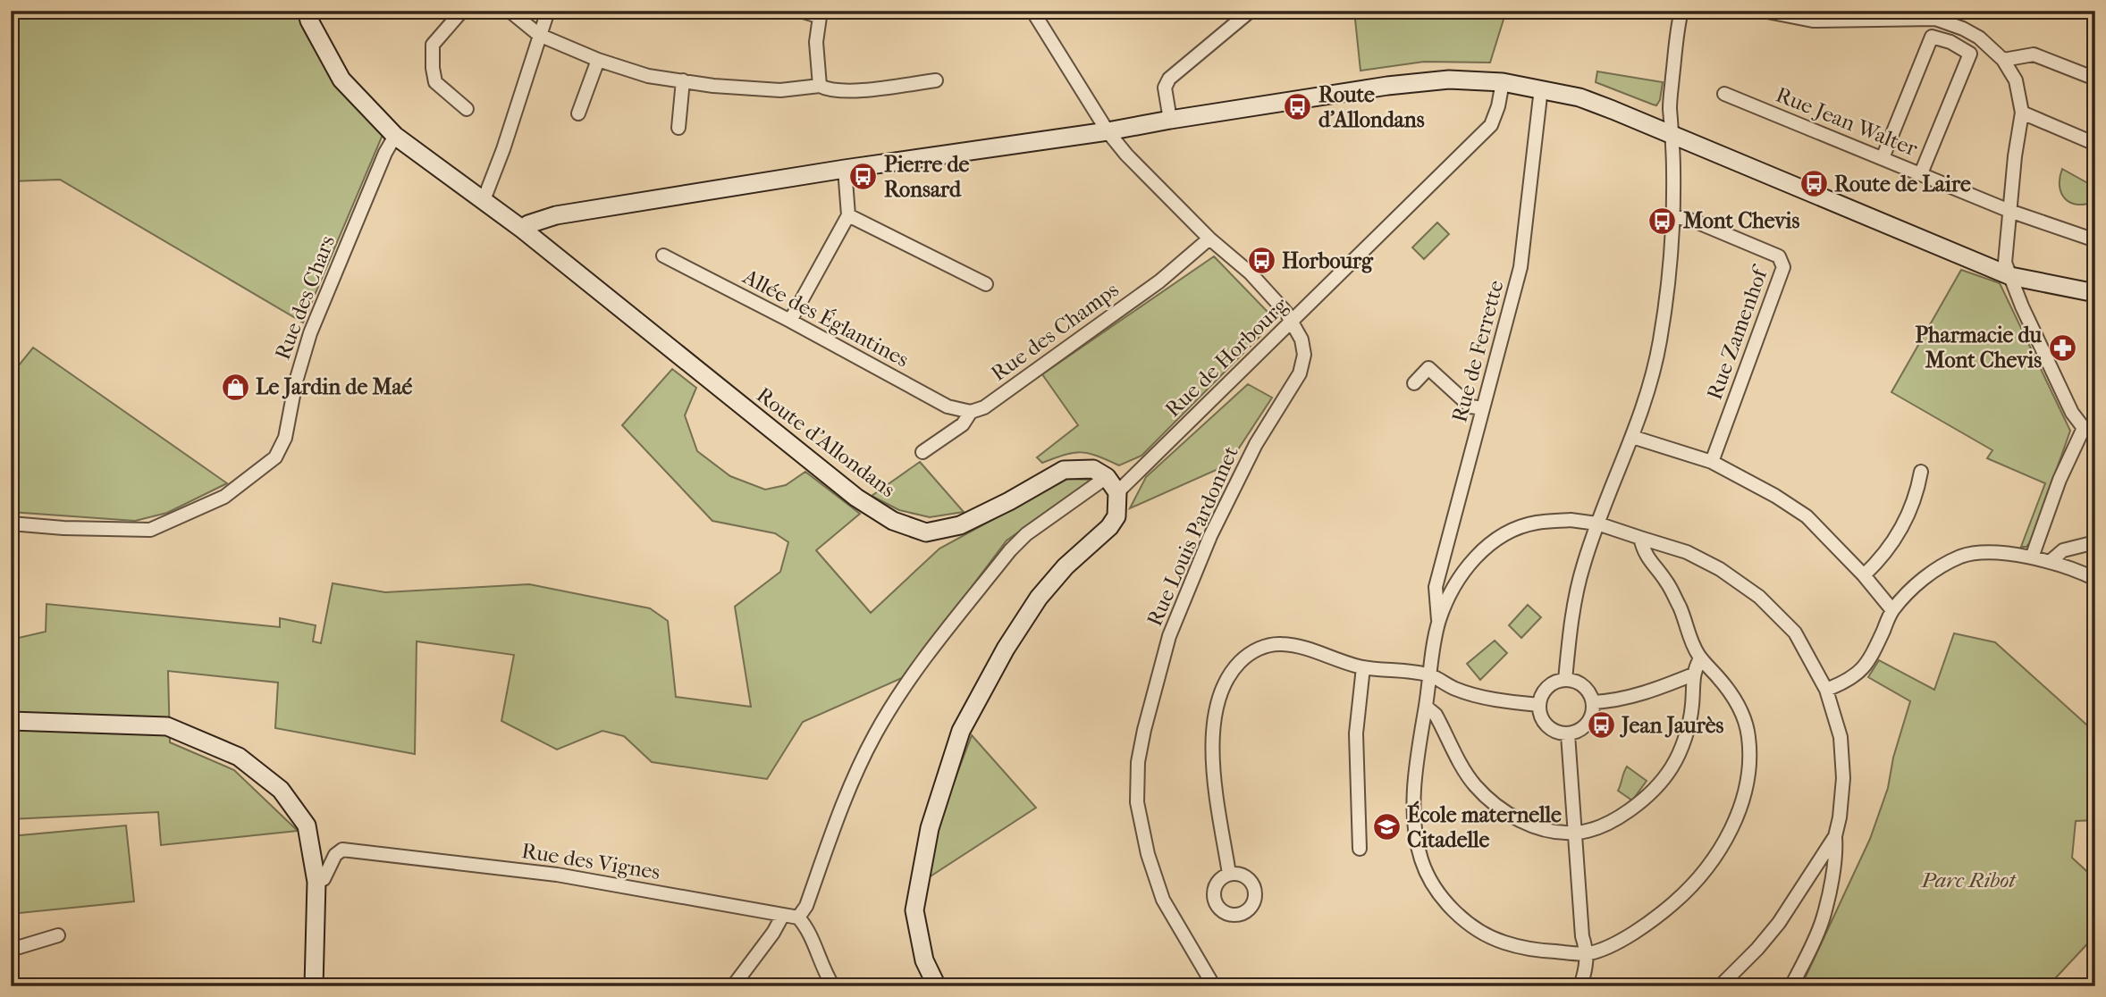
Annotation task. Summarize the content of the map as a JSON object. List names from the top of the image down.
{
  "streets": {
    "street": [
      "Rue Jean Walter",
      "Rue des Chars",
      "Allée des Églantines",
      "Rue des Champs",
      "Rue Zamenhof",
      "Rue de Ferrette",
      "Rue de Horbourg",
      "Route d'Allondans",
      "Rue Louis Pardonnet",
      "Rue des Vignes"
    ]
  },
  "crossings": [
    ["Rue des Chars", "Route d'Allondans"],
    ["Allée des Églantines", "Rue des Champs"],
    ["Rue de Horbourg", "Rue Louis Pardonnet"]
  ],
  "parks": ["Parc Ribot"],
  "places": {
    "bus stop": [
      "Route d'Allondans",
      "Pierre de Ronsard",
      "Route de Laire",
      "Mont Chevis",
      "Horbourg",
      "Jean Jaurès"
    ],
    "pharmacy": ["Pharmacie du Mont Chevis"],
    "shop": ["Le Jardin de Maé"],
    "school or university": ["École maternelle Citadelle"]
  }
}
